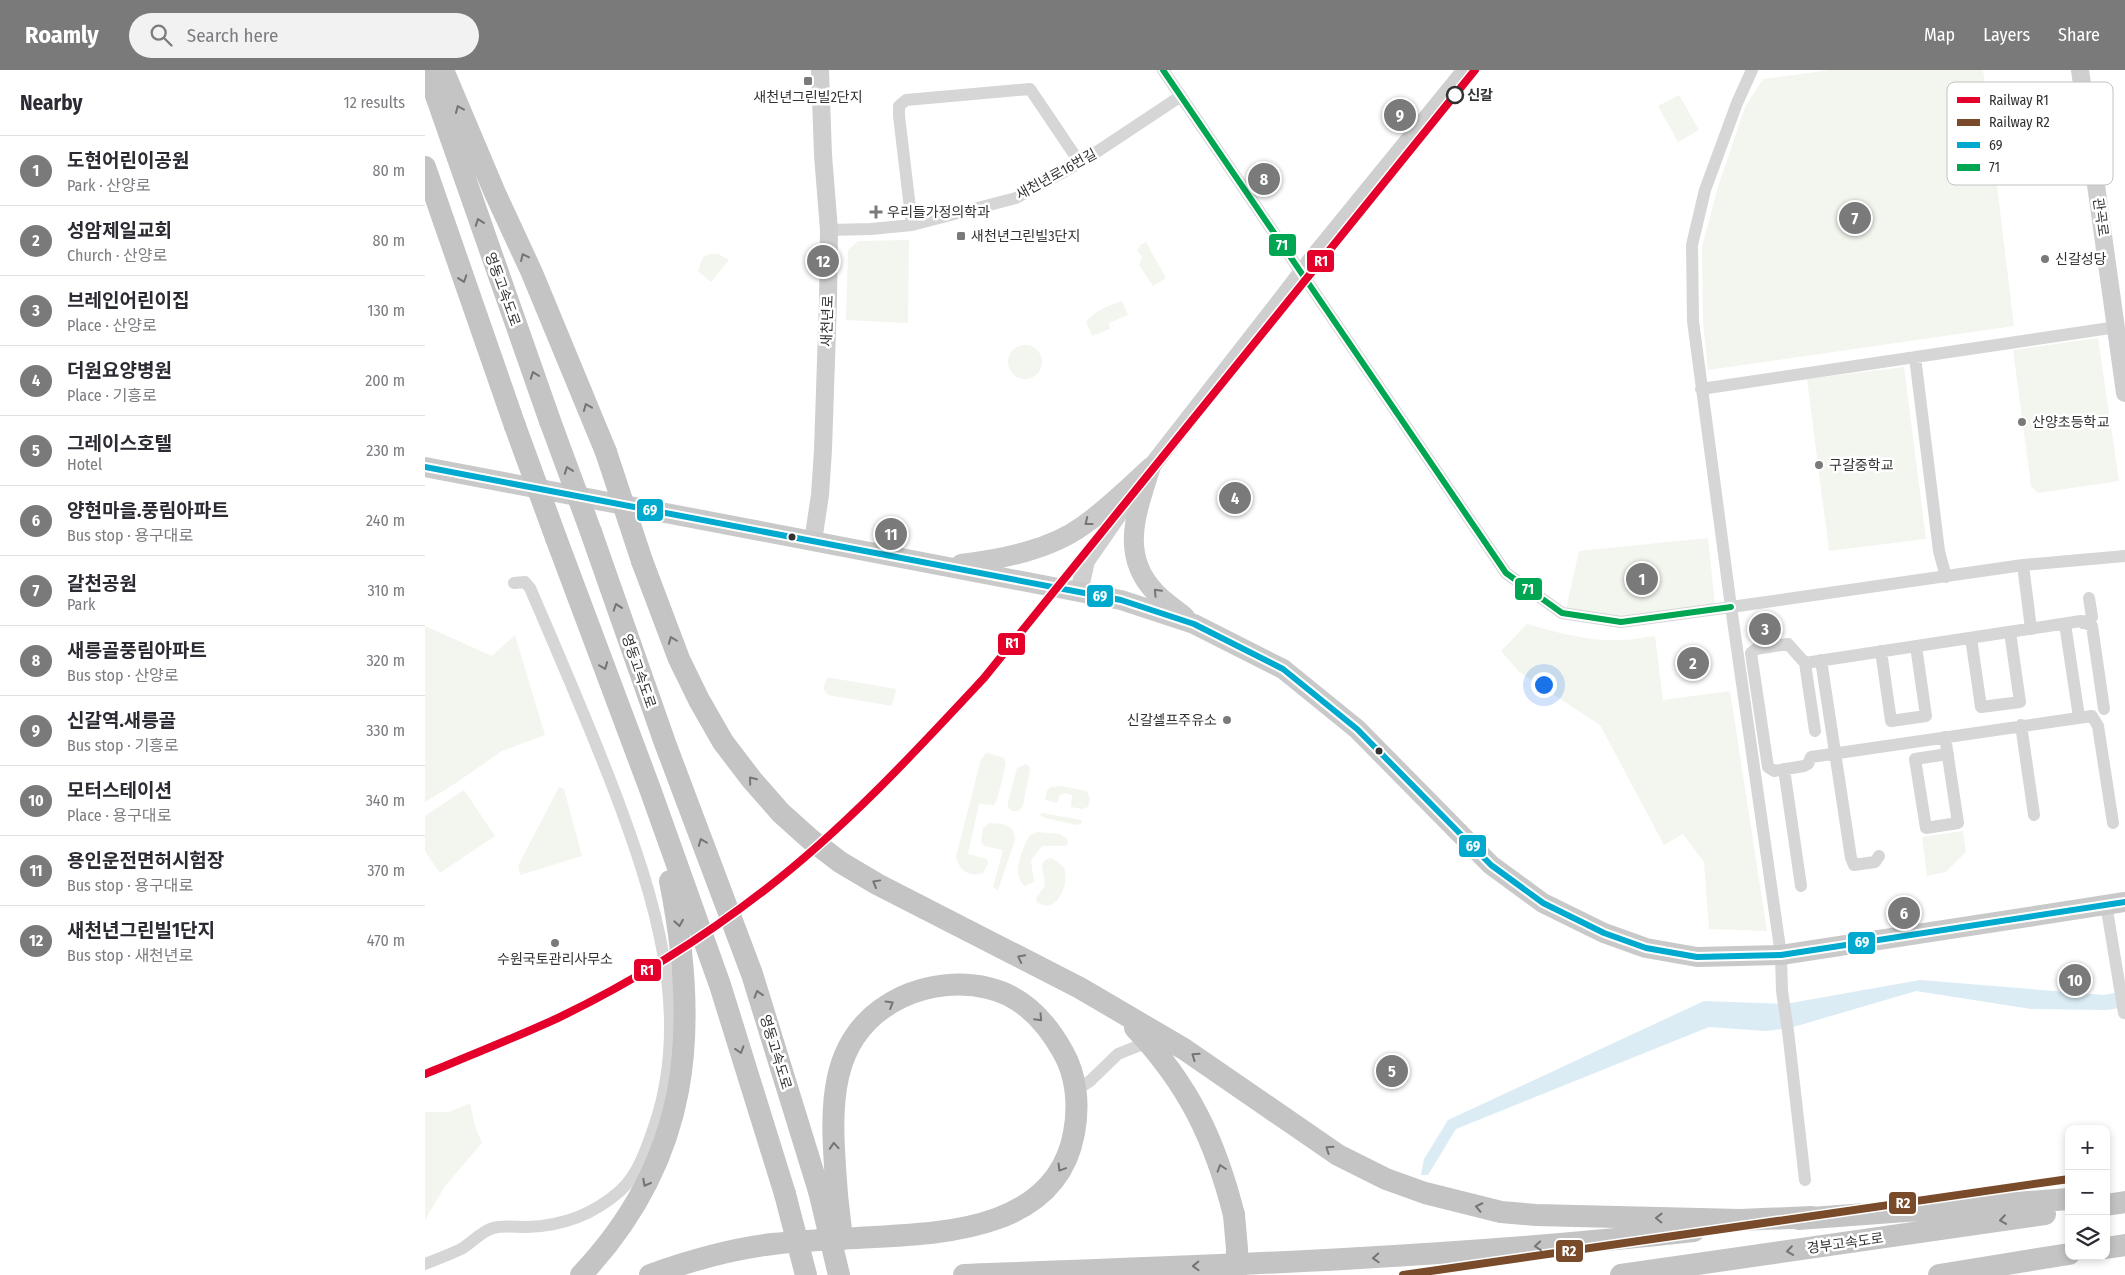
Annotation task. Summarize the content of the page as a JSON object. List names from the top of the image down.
{
  "streets": {
    "highway": ["영동고속도로", "경부고속도로"],
    "street": ["새천년로16번길", "관곡로", "새천년로"]
  },
  "crossings": [
    ["새천년로16번길", "새천년로"]
  ],
  "places": {
    "transit": ["새천년그린빌2단지", "새천년그린빌3단지"],
    "other": [
      "신갈",
      "신갈성당",
      "산양초등학교",
      "구갈중학교",
      "신갈셀프주유소",
      "수원국토관리사무소"
    ],
    "health": ["우리들가정의학과"]
  },
  "lines": [
    "rail line R1",
    "transit line 71",
    "transit line 69",
    "rail line R2"
  ],
  "legend": [
    "Railway R1",
    "Railway R2",
    "69",
    "71"
  ],
  "page": {
    "header": "Roamly",
    "search": "Search here",
    "nav": ["Map", "Layers", "Share"],
    "heading": ["Nearby", "12 results"],
    "pins": [
      "9",
      "8",
      "7",
      "12",
      "4",
      "11",
      "1",
      "3",
      "2",
      "6",
      "10",
      "5"
    ],
    "list": [
      {
        "mark": "1",
        "name": "도현어린이공원",
        "note": "Park · 산양로",
        "value": "80 m"
      },
      {
        "mark": "2",
        "name": "성암제일교회",
        "note": "Church · 산양로",
        "value": "80 m"
      },
      {
        "mark": "3",
        "name": "브레인어린이집",
        "note": "Place · 산양로",
        "value": "130 m"
      },
      {
        "mark": "4",
        "name": "더원요양병원",
        "note": "Place · 기흥로",
        "value": "200 m"
      },
      {
        "mark": "5",
        "name": "그레이스호텔",
        "note": "Hotel",
        "value": "230 m"
      },
      {
        "mark": "6",
        "name": "양현마을.풍림아파트",
        "note": "Bus stop · 용구대로",
        "value": "240 m"
      },
      {
        "mark": "7",
        "name": "갈천공원",
        "note": "Park",
        "value": "310 m"
      },
      {
        "mark": "8",
        "name": "새릉골풍림아파트",
        "note": "Bus stop · 산양로",
        "value": "320 m"
      },
      {
        "mark": "9",
        "name": "신갈역.새릉골",
        "note": "Bus stop · 기흥로",
        "value": "330 m"
      },
      {
        "mark": "10",
        "name": "모터스테이션",
        "note": "Place · 용구대로",
        "value": "340 m"
      },
      {
        "mark": "11",
        "name": "용인운전면허시험장",
        "note": "Bus stop · 용구대로",
        "value": "370 m"
      },
      {
        "mark": "12",
        "name": "새천년그린빌1단지",
        "note": "Bus stop · 새천년로",
        "value": "470 m"
      }
    ],
    "map_buttons": ["+", "−"]
  }
}
